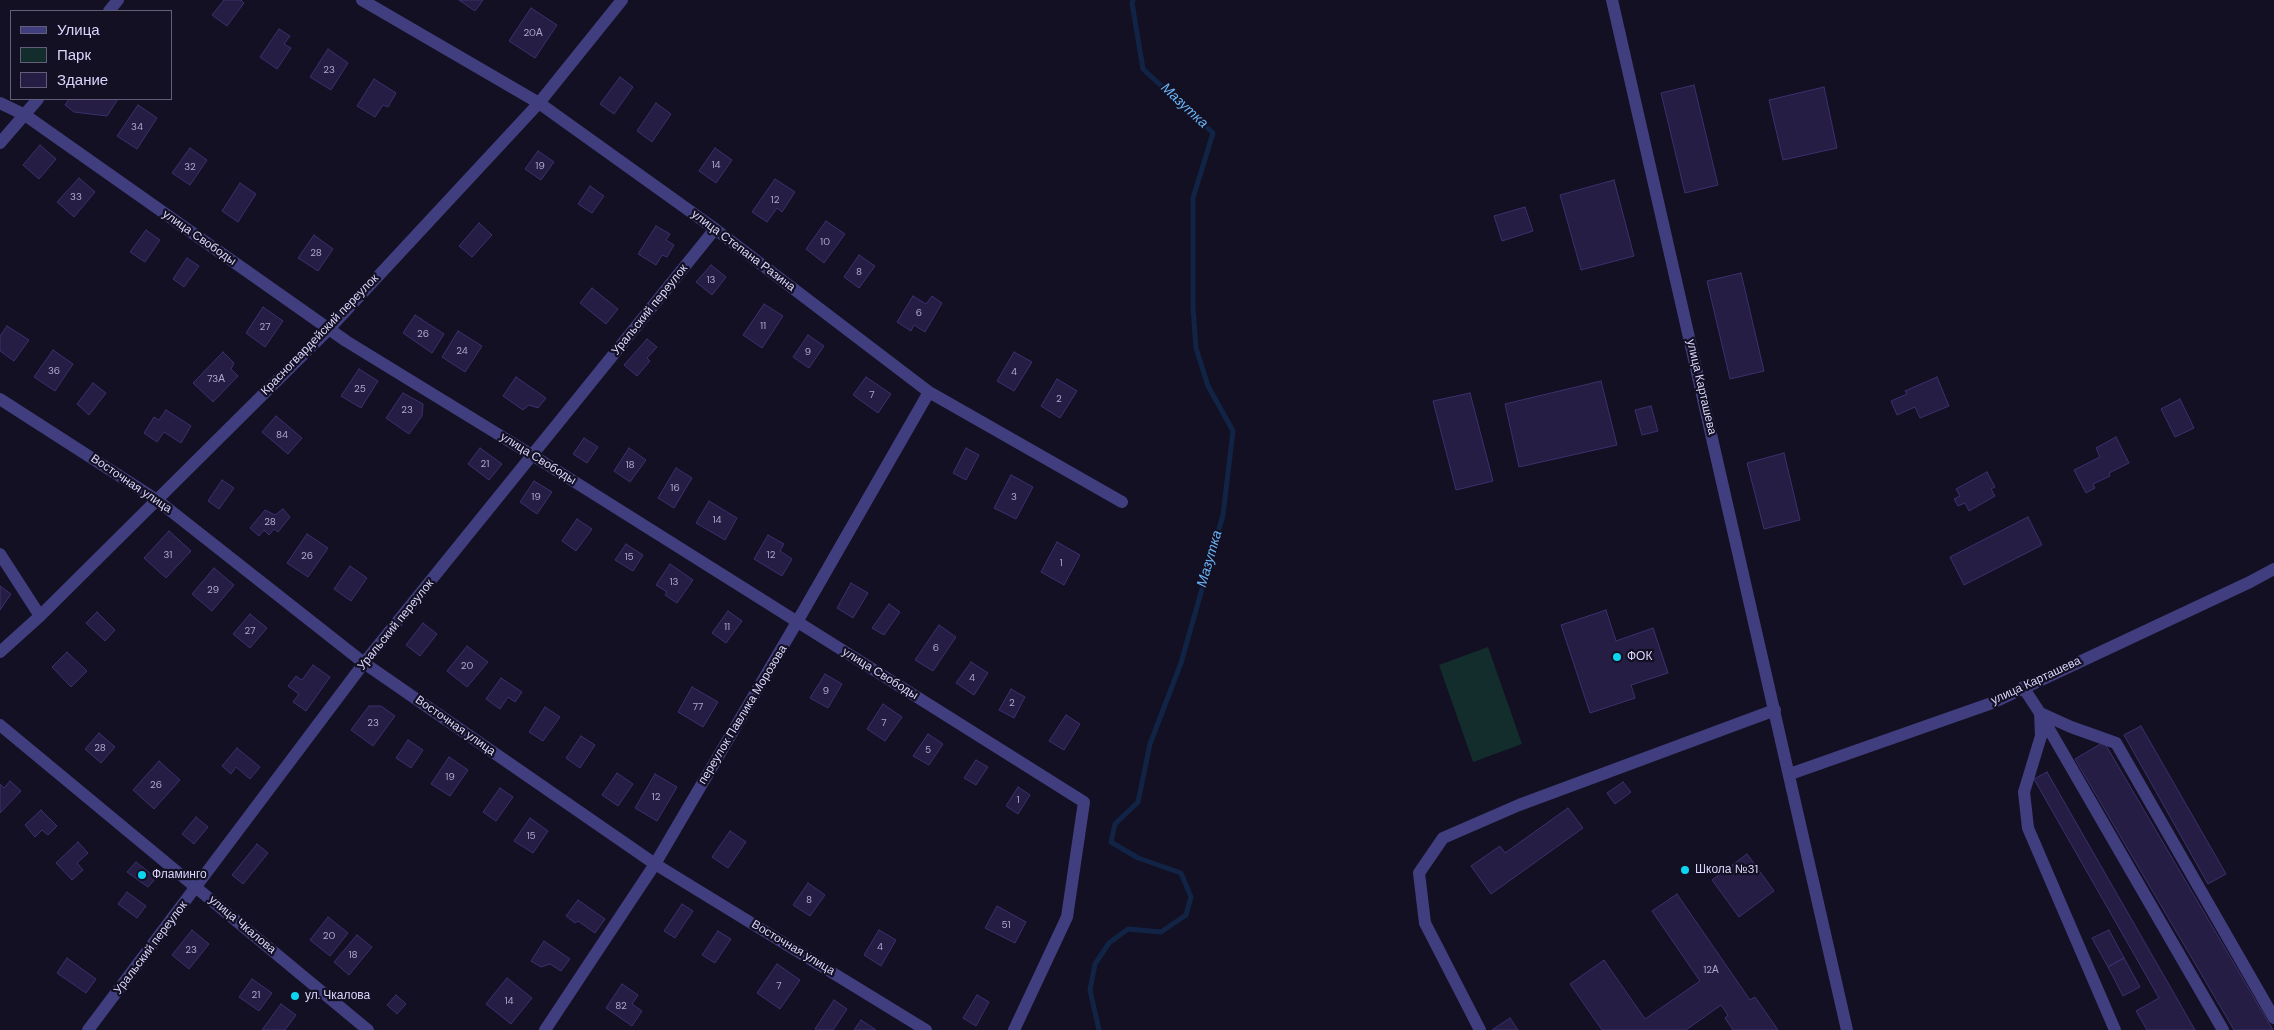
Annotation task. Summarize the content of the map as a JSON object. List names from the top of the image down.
{
  "streets": {
    "street": [
      "улица Свободы",
      "улица Степана Разина",
      "Уральский переулок",
      "Красногвардейский переулок",
      "улица Карташева",
      "Восточная улица",
      "переулок Павлика Морозова",
      "улица Чкалова"
    ]
  },
  "crossings": [
    ["улица Свободы", "Уральский переулок"],
    ["улица Свободы", "Красногвардейский переулок"],
    ["улица Свободы", "переулок Павлика Морозова"],
    ["улица Степана Разина", "Уральский переулок"],
    ["улица Степана Разина", "Красногвардейский переулок"],
    ["улица Степана Разина", "переулок Павлика Морозова"],
    ["Уральский переулок", "Восточная улица"],
    ["Уральский переулок", "улица Чкалова"],
    ["Красногвардейский переулок", "Восточная улица"],
    ["Восточная улица", "переулок Павлика Морозова"]
  ],
  "water": ["Мазутка"],
  "places": [
    "ФОК",
    "Школа №31",
    "Фламинго",
    "ул. Чкалова"
  ],
  "house_numbers": [
    "20А",
    "23",
    "34",
    "14",
    "19",
    "32",
    "33",
    "12",
    "10",
    "28",
    "8",
    "13",
    "6",
    "11",
    "27",
    "26",
    "24",
    "9",
    "36",
    "4",
    "73А",
    "25",
    "7",
    "2",
    "23",
    "84",
    "21",
    "18",
    "16",
    "19",
    "3",
    "14",
    "28",
    "31",
    "12",
    "26",
    "15",
    "1",
    "13",
    "29",
    "11",
    "27",
    "6",
    "20",
    "4",
    "9",
    "2",
    "77",
    "23",
    "7",
    "28",
    "5",
    "19",
    "26",
    "12",
    "1",
    "15",
    "8",
    "51",
    "20",
    "4",
    "23",
    "18",
    "12А",
    "7",
    "21",
    "14",
    "82"
  ],
  "legend": ["Улица", "Парк", "Здание"]
}
